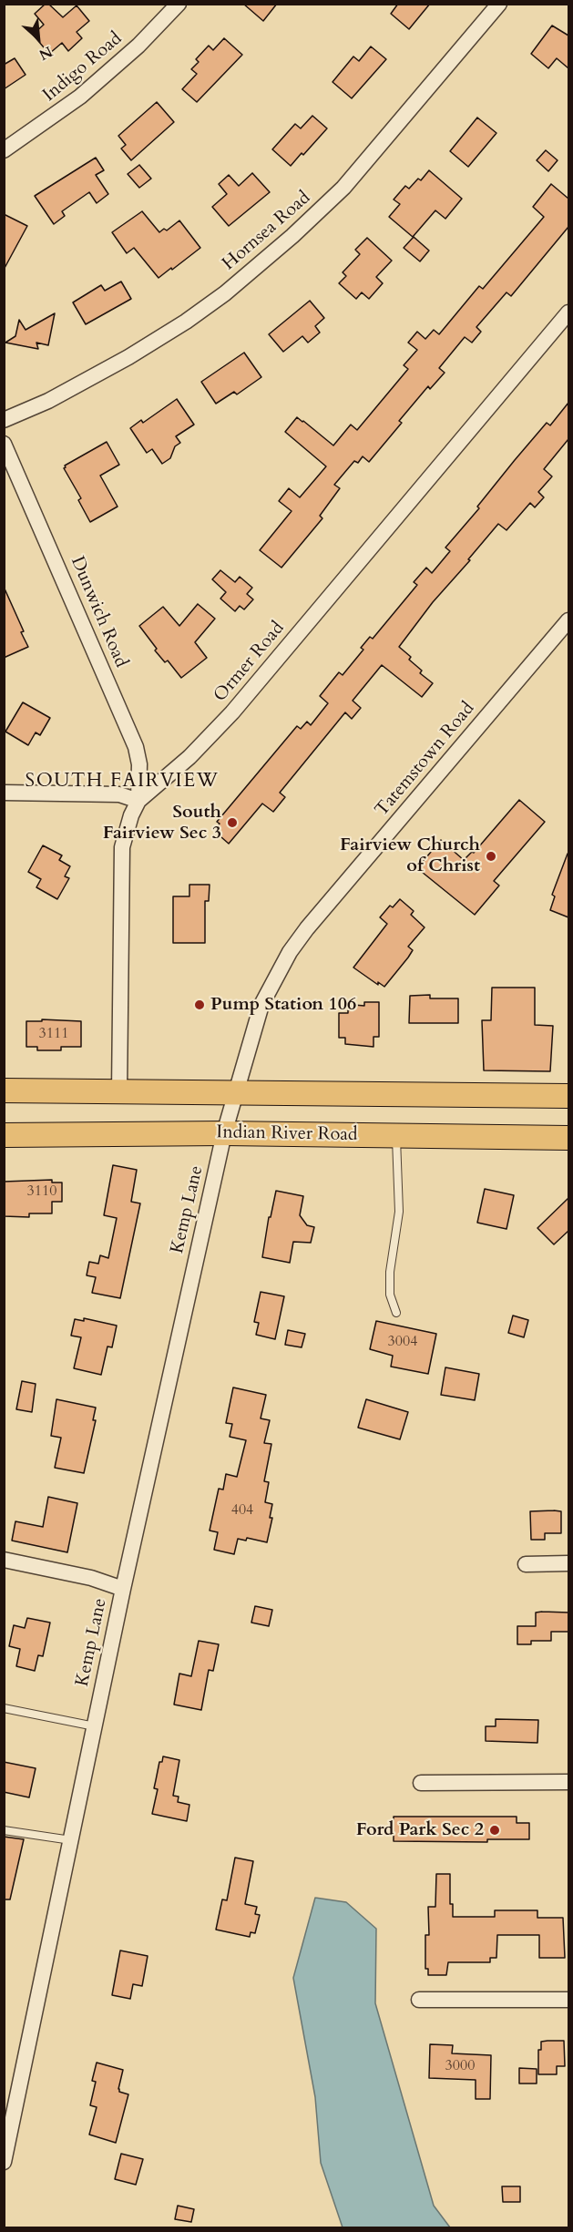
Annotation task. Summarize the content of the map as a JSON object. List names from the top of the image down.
{
  "streets": {
    "main road": ["Indian River Road"],
    "street": [
      "Indigo Road",
      "Hornsea Road",
      "Dunwich Road",
      "Ormer Road",
      "Tatemstown Road",
      "Kemp Lane"
    ]
  },
  "crossings": [
    ["Dunwich Road", "Ormer Road"],
    ["Tatemstown Road", "Indian River Road"],
    ["Tatemstown Road", "Kemp Lane"],
    ["Indian River Road", "Kemp Lane"]
  ],
  "districts": ["SOUTH FAIRVIEW"],
  "places": [
    "South Fairview Sec 3",
    "Fairview Church of Christ",
    "Pump Station 106",
    "Ford Park Sec 2"
  ],
  "house_numbers": [
    "3111",
    "3110",
    "3004",
    "404",
    "3000"
  ],
  "north": "bottom right"
}
